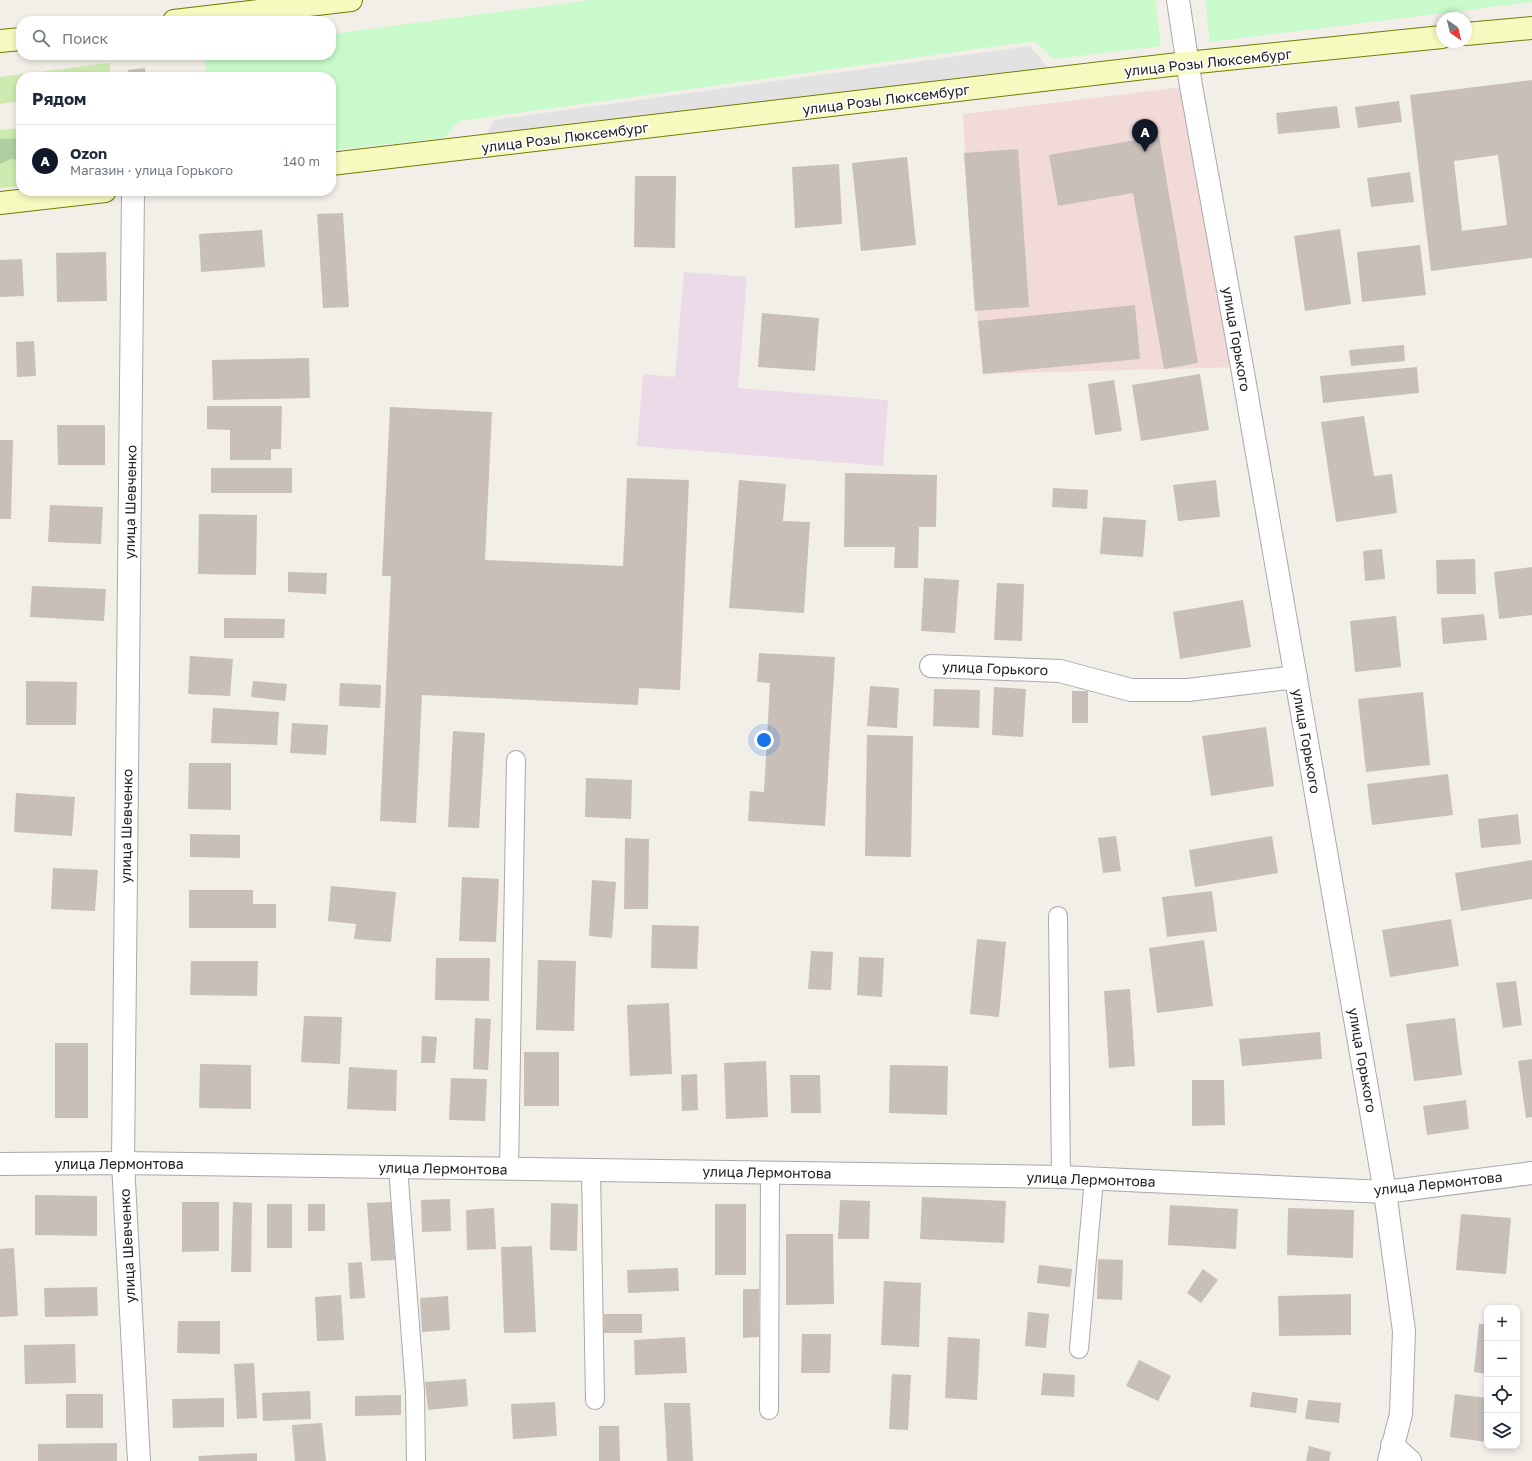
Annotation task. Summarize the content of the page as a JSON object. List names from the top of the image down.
{
  "streets": {
    "main road": ["улица Розы Люксембург"],
    "street": ["улица Горького", "улица Шевченко", "улица Лермонтова"]
  },
  "crossings": [
    ["улица Розы Люксембург", "улица Горького"],
    ["улица Горького", "улица Лермонтова"],
    ["улица Шевченко", "улица Лермонтова"]
  ],
  "north": "bottom right",
  "page": {
    "search": "Поиск",
    "heading": "Рядом",
    "pins": "A",
    "list": [
      {
        "mark": "A",
        "name": "Ozon",
        "note": "Магазин · улица Горького",
        "value": "140 m"
      }
    ],
    "map_buttons": ["+", "−"]
  }
}
